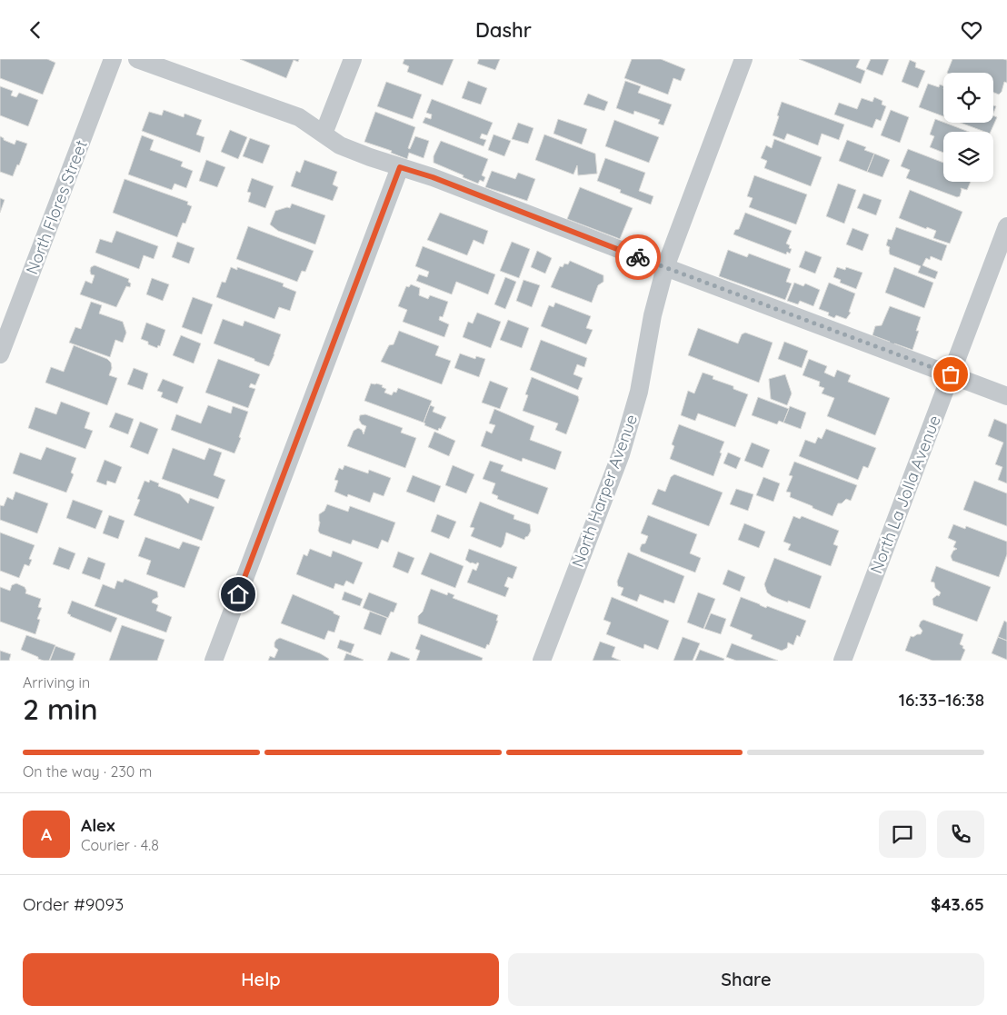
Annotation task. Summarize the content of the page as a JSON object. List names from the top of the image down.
{
  "streets": {
    "street": ["North Flores Street", "North Harper Avenue", "North La Jolla Avenue"]
  },
  "page": {
    "header": "Dashr",
    "heading": ["2 min", "Arriving in", "16:33–16:38"],
    "panel": [
      "Alex",
      "Courier · 4.8",
      "Order #9093",
      "$43.65"
    ],
    "bar": "On the way · 230 m",
    "round": "A",
    "buttons": ["Help", "Share"]
  }
}
